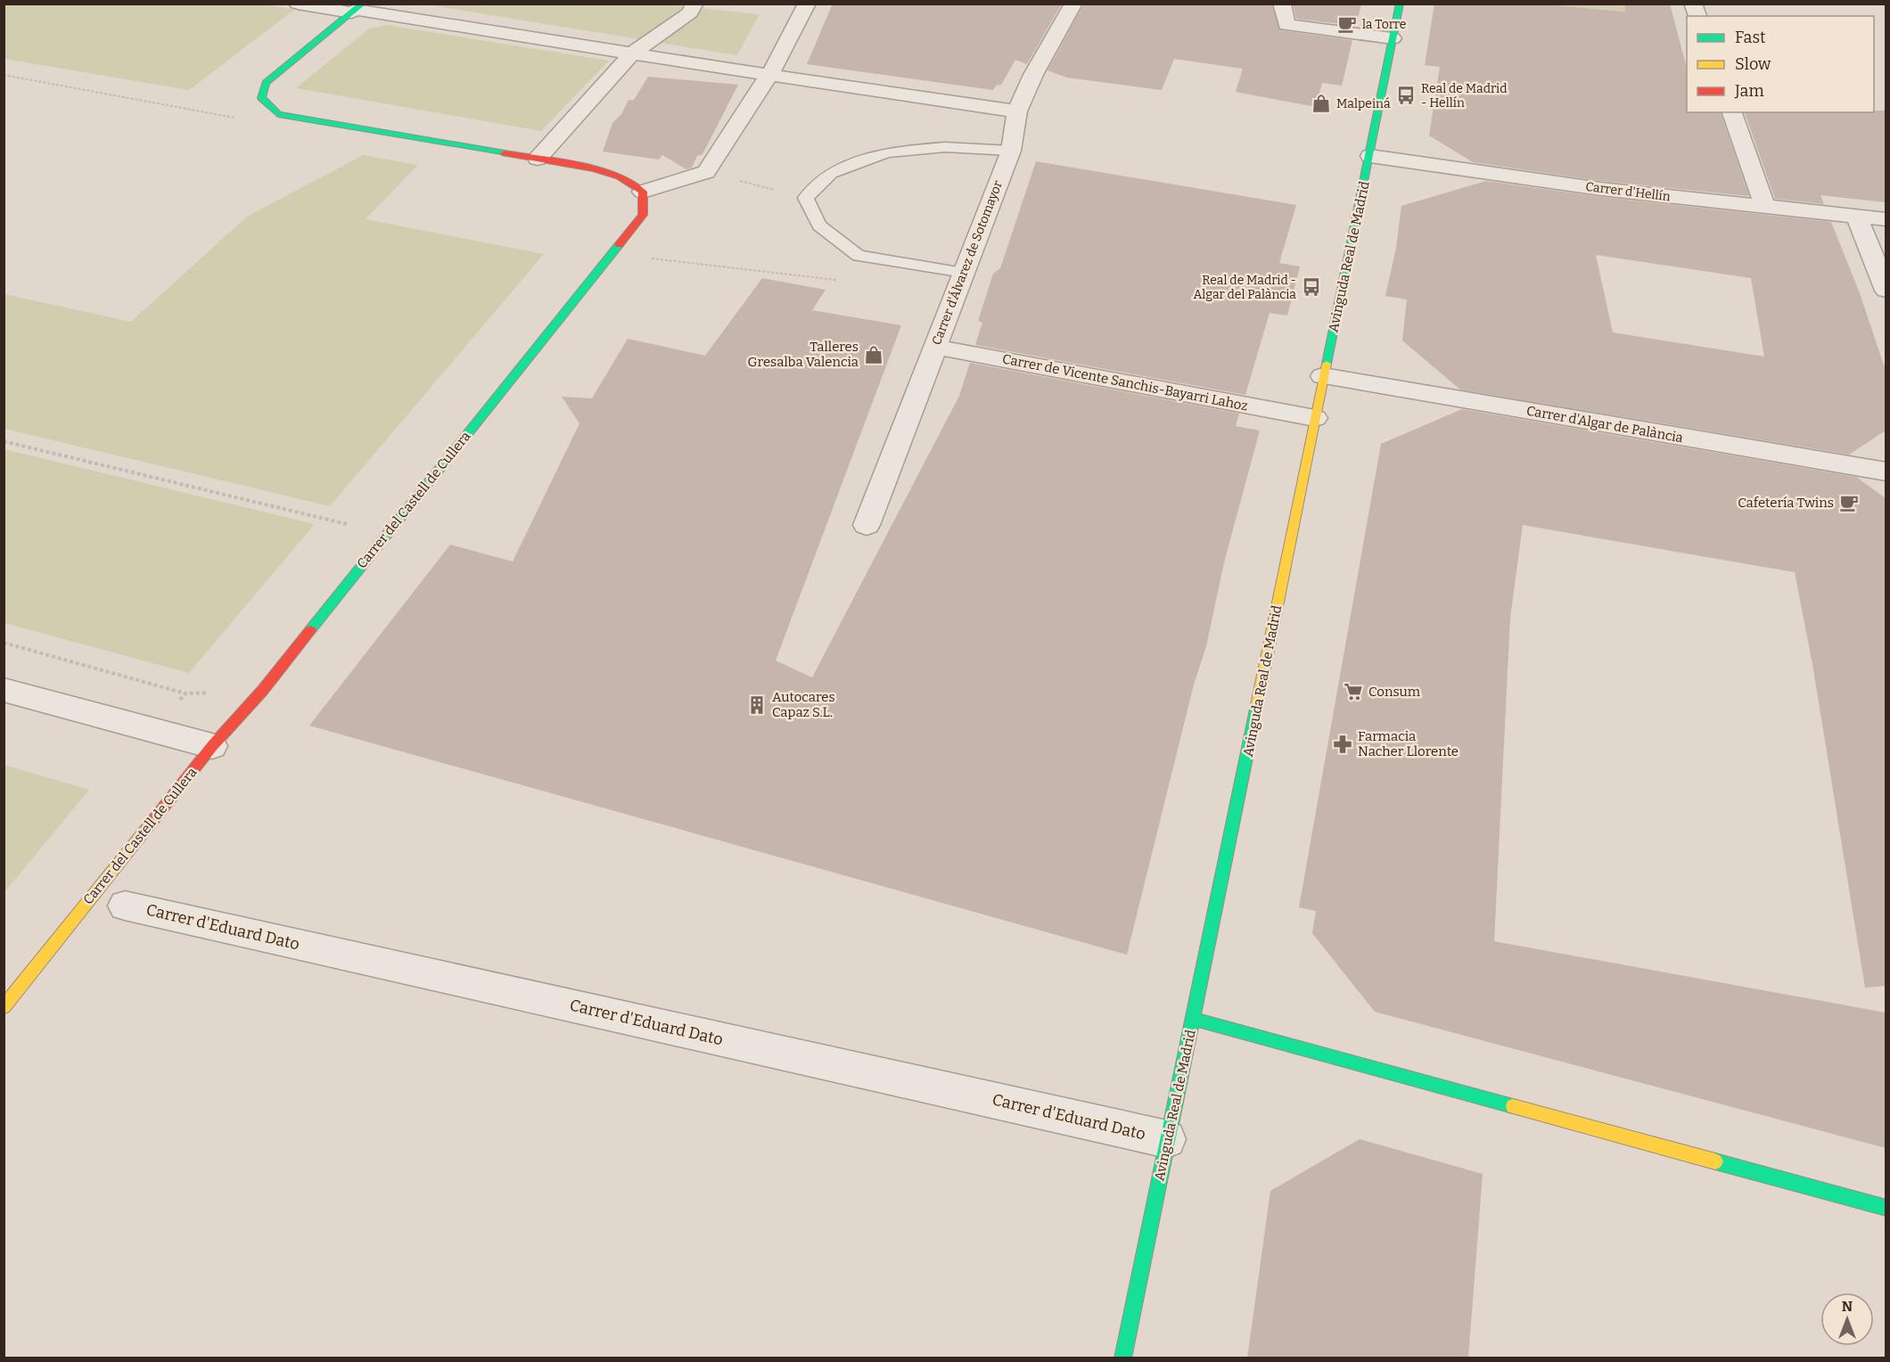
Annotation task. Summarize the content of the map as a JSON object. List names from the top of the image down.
{
  "streets": {
    "street": [
      "Carrer d'Hellín",
      "Avinguda Real de Madrid",
      "Carrer d'Álvarez de Sotomayor",
      "Carrer de Vicente Sanchis-Bayarri Lahoz",
      "Carrer d'Algar de Palància",
      "Carrer del Castell de Cullera",
      "Carrer d'Eduard Dato"
    ]
  },
  "crossings": [
    ["Carrer d'Hellín", "Avinguda Real de Madrid"],
    ["Avinguda Real de Madrid", "Carrer de Vicente Sanchis-Bayarri Lahoz"],
    ["Avinguda Real de Madrid", "Carrer d'Algar de Palància"],
    ["Avinguda Real de Madrid", "Carrer d'Eduard Dato"],
    ["Carrer d'Álvarez de Sotomayor", "Carrer de Vicente Sanchis-Bayarri Lahoz"]
  ],
  "places": {
    "cafe": ["la Torre", "Cafetería Twins"],
    "bus stop": ["Real de Madrid - Hellín", "Real de Madrid - Algar del Palància"],
    "shop": ["Malpeiná", "Talleres Gresalba Valencia"],
    "supermarket": ["Consum"],
    "building": ["Autocares Capaz S.L."],
    "pharmacy": ["Farmacia Nacher Llorente"]
  },
  "legend": ["Fast", "Slow", "Jam"],
  "north": "top"
}
